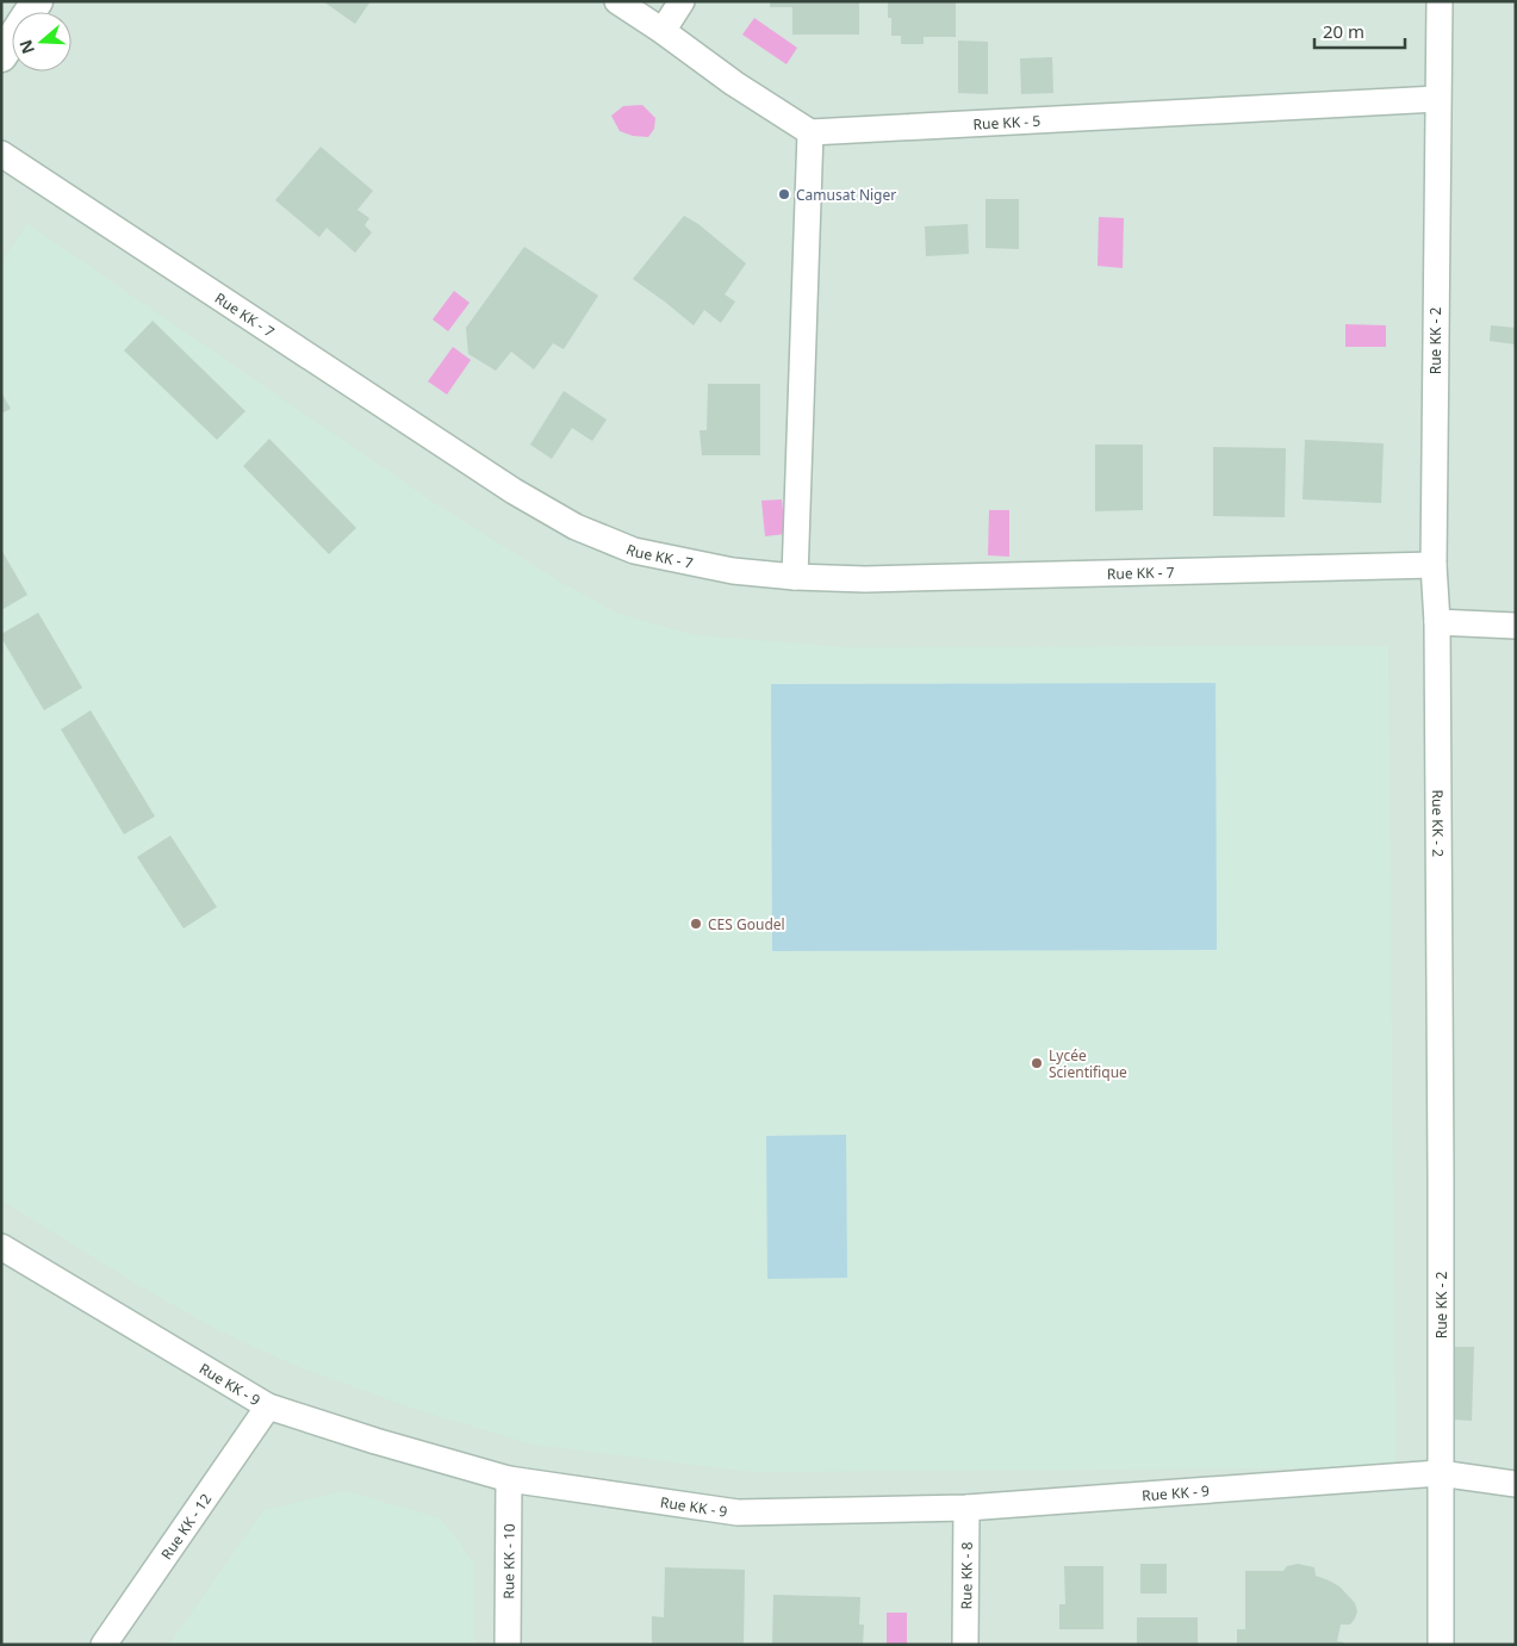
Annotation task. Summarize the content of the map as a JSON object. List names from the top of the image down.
{
  "streets": {
    "street": [
      "Rue KK - 5",
      "Rue KK - 7",
      "Rue KK - 2",
      "Rue KK - 9",
      "Rue KK - 12",
      "Rue KK - 10",
      "Rue KK - 8"
    ]
  },
  "crossings": [
    ["Rue KK - 5", "Rue KK - 2"],
    ["Rue KK - 7", "Rue KK - 2"],
    ["Rue KK - 2", "Rue KK - 9"],
    ["Rue KK - 9", "Rue KK - 12"],
    ["Rue KK - 9", "Rue KK - 10"],
    ["Rue KK - 9", "Rue KK - 8"]
  ],
  "places": ["Camusat Niger", "CES Goudel", "Lycée Scientifique"],
  "scale_bar": "20 m",
  "north": "left"
}
